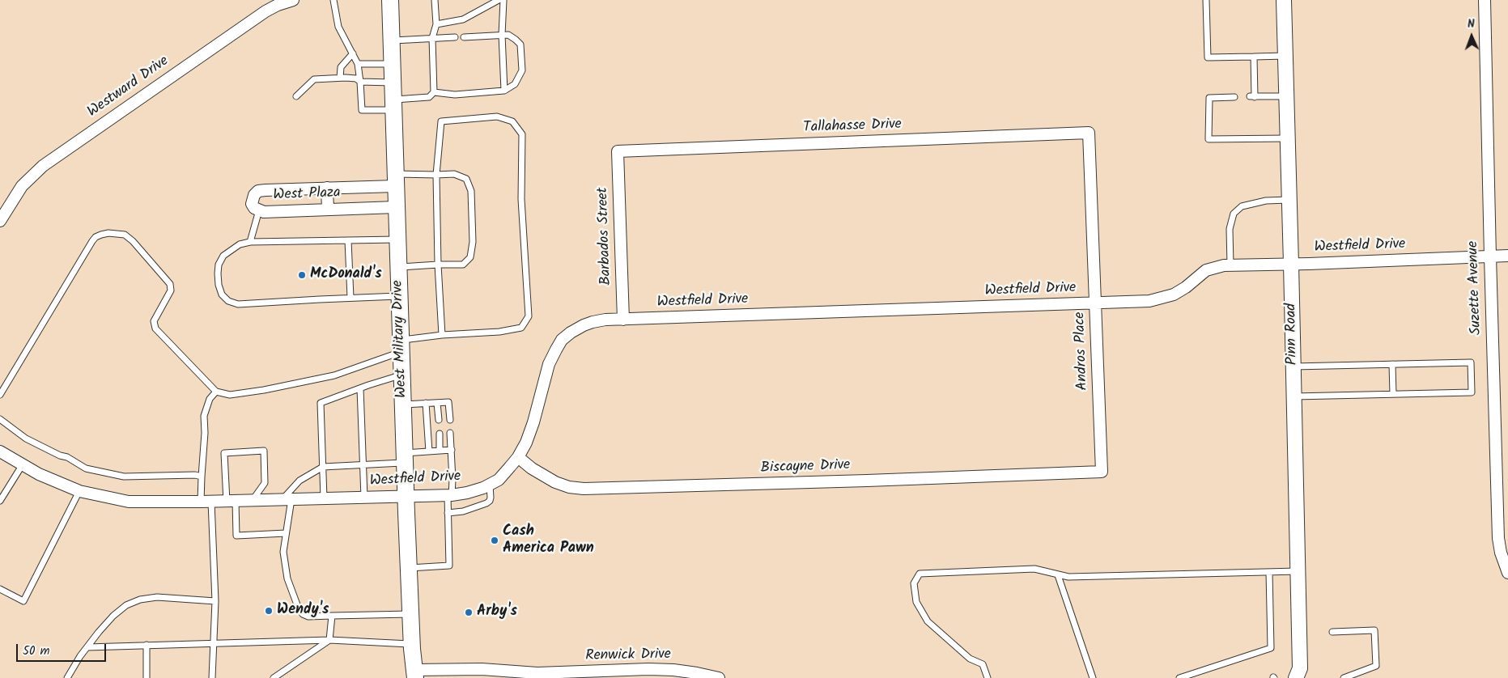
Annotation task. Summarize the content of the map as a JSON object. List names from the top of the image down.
{
  "streets": {
    "main road": ["West Military Drive"],
    "street": [
      "Westward Drive",
      "Tallahasse Drive",
      "West Plaza",
      "Barbados Street",
      "Westfield Drive",
      "Suzette Avenue",
      "Pinn Road",
      "Andros Place",
      "Biscayne Drive",
      "Renwick Drive"
    ]
  },
  "crossings": [
    ["Tallahasse Drive", "Barbados Street"],
    ["Tallahasse Drive", "Andros Place"],
    ["West Plaza", "West Military Drive"],
    ["Barbados Street", "Westfield Drive"],
    ["Westfield Drive", "Suzette Avenue"],
    ["Westfield Drive", "Pinn Road"],
    ["Westfield Drive", "West Military Drive"],
    ["Westfield Drive", "Andros Place"],
    ["Westfield Drive", "Biscayne Drive"],
    ["West Military Drive", "Renwick Drive"],
    ["Andros Place", "Biscayne Drive"]
  ],
  "places": [
    "McDonald's",
    "Cash America Pawn",
    "Wendy's",
    "Arby's"
  ],
  "scale_bar": "50 m",
  "north": "top"
}
